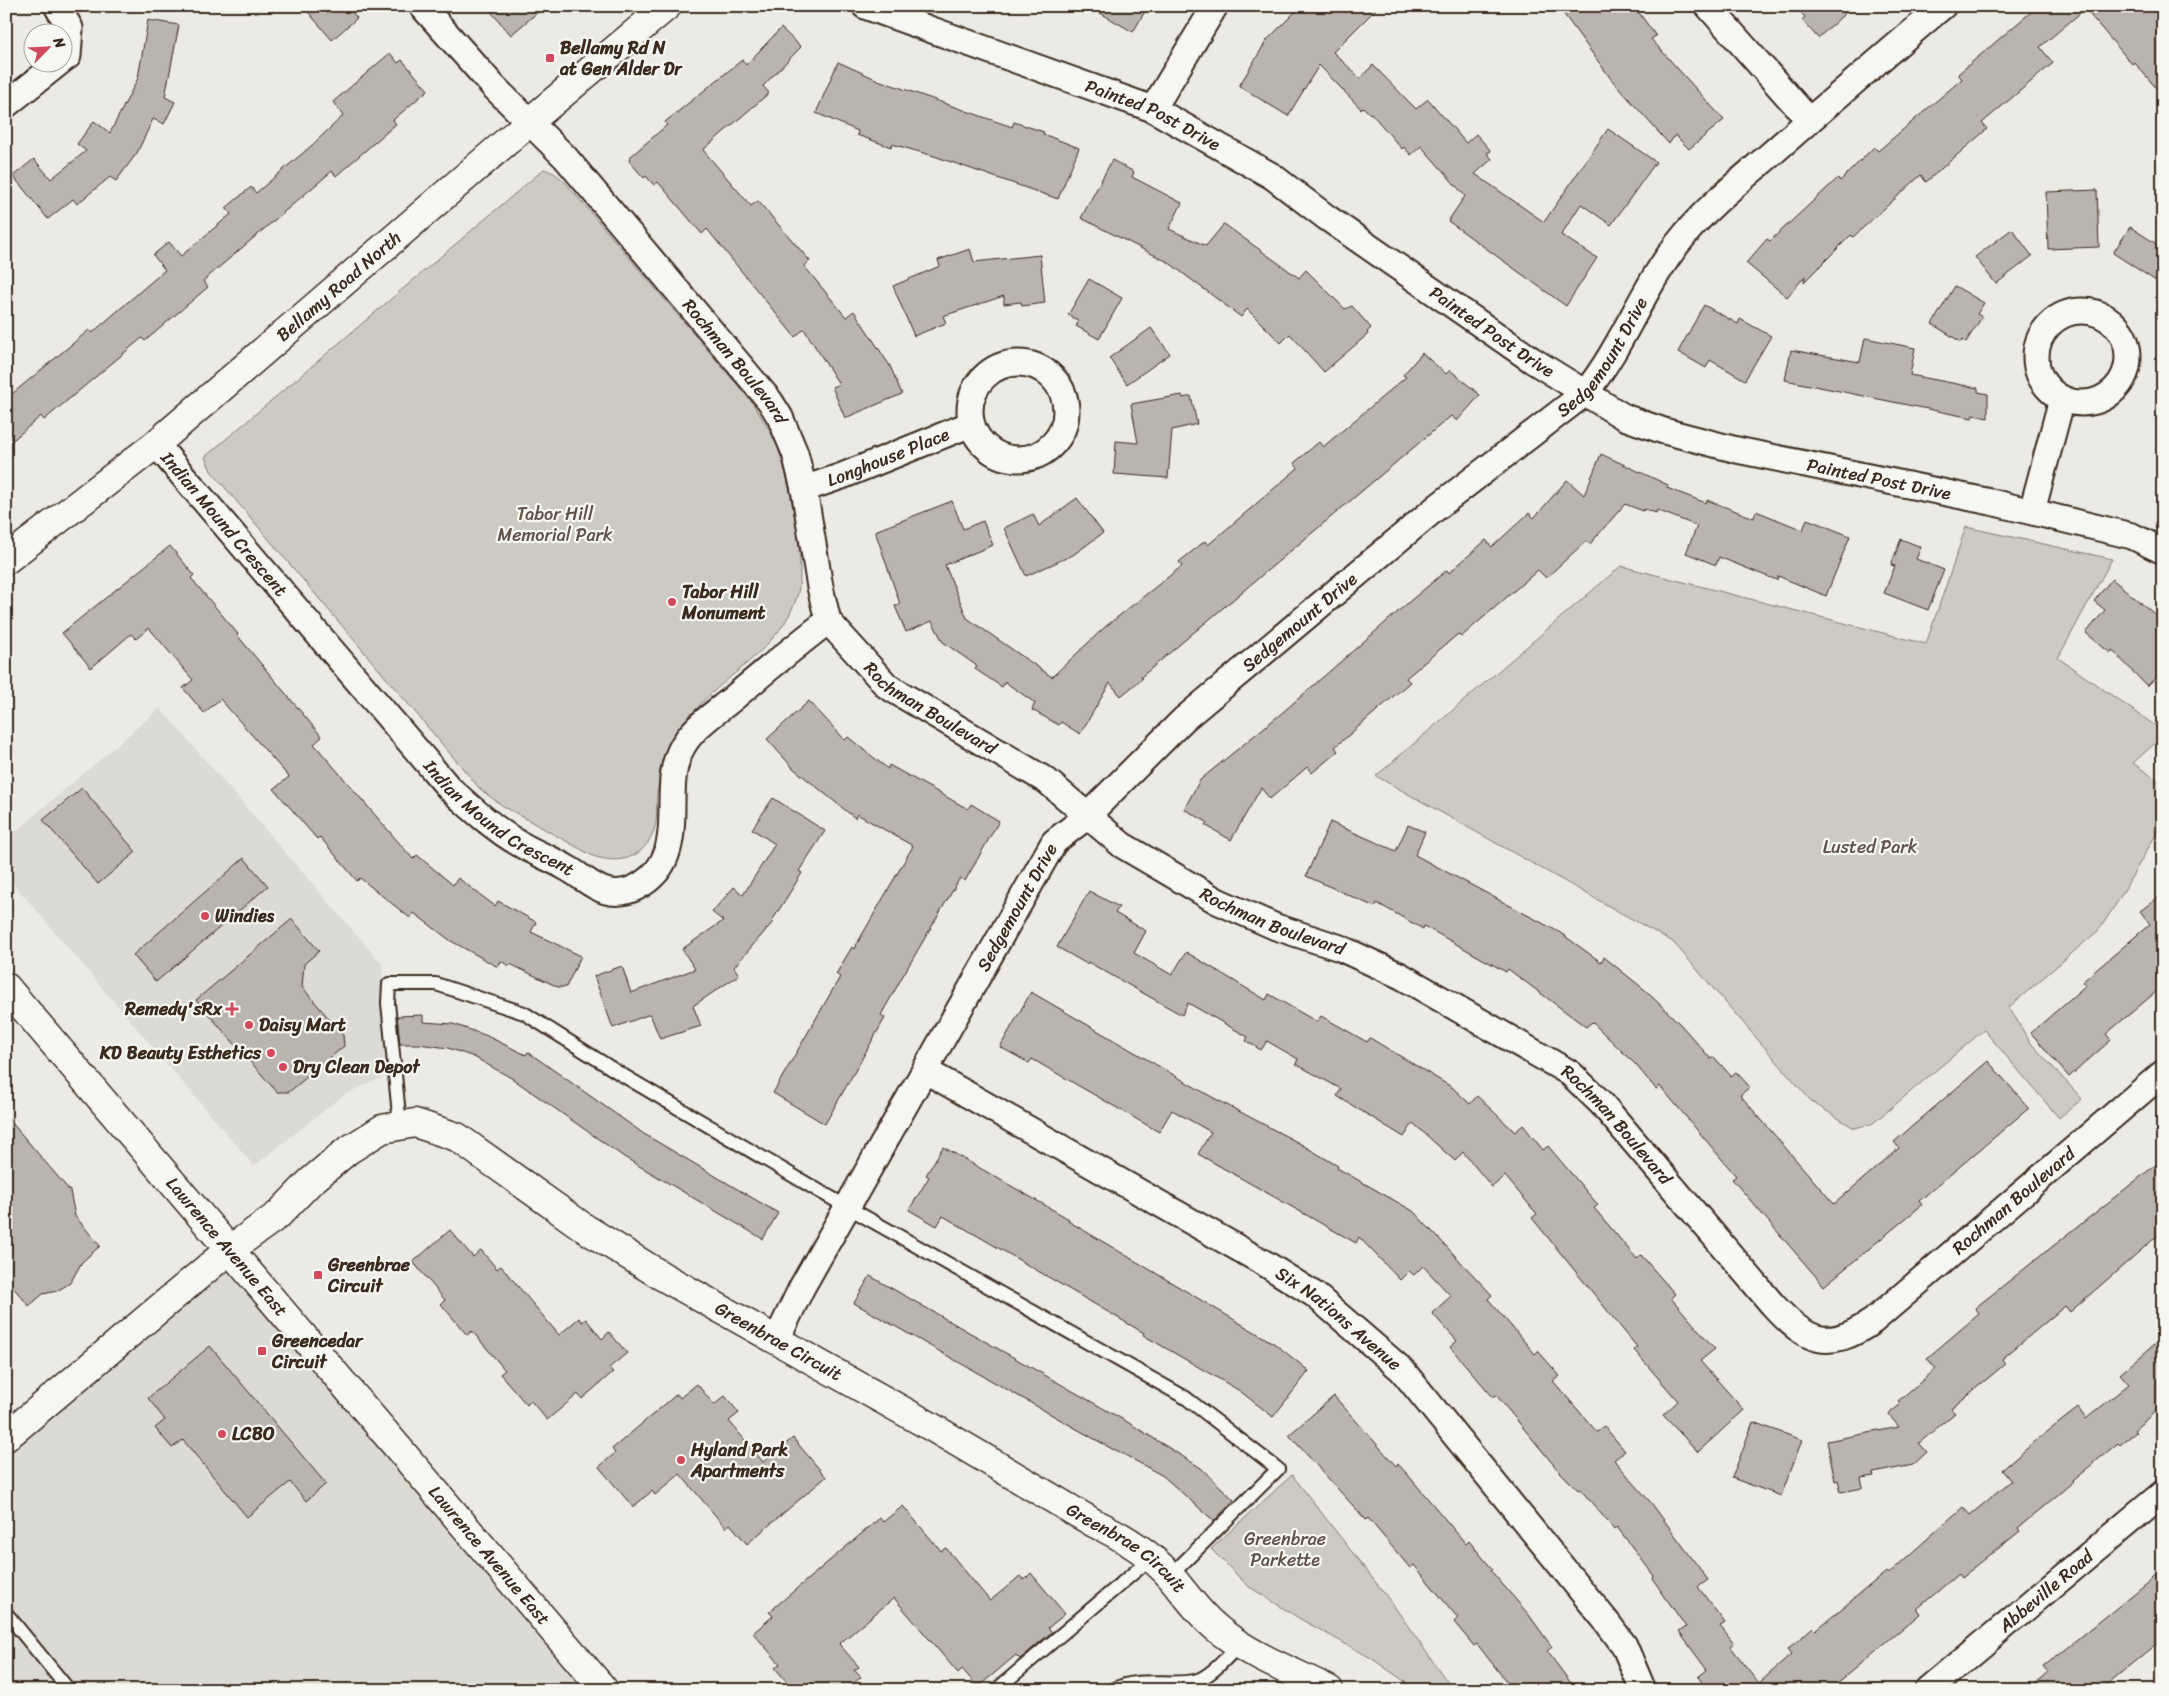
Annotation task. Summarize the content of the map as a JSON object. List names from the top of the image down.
{
  "streets": {
    "street": [
      "Painted Post Drive",
      "Bellamy Road North",
      "Sedgemount Drive",
      "Rochman Boulevard",
      "Longhouse Place",
      "Indian Mound Crescent",
      "Lawrence Avenue East",
      "Six Nations Avenue",
      "Greenbrae Circuit",
      "Abbeville Road"
    ]
  },
  "crossings": [
    ["Painted Post Drive", "Sedgemount Drive"],
    ["Bellamy Road North", "Rochman Boulevard"],
    ["Bellamy Road North", "Indian Mound Crescent"],
    ["Sedgemount Drive", "Rochman Boulevard"],
    ["Sedgemount Drive", "Six Nations Avenue"],
    ["Sedgemount Drive", "Greenbrae Circuit"],
    ["Rochman Boulevard", "Longhouse Place"],
    ["Rochman Boulevard", "Indian Mound Crescent"],
    ["Lawrence Avenue East", "Greenbrae Circuit"]
  ],
  "parks": ["Tabor Hill Memorial Park", "Lusted Park", "Greenbrae Parkette"],
  "places": {
    "transit": ["Bellamy Rd N at Gen Alder Dr", "Greenbrae Circuit", "Greencedar Circuit"],
    "other": [
      "Tabor Hill Monument",
      "Windies",
      "Daisy Mart",
      "KD Beauty Esthetics",
      "Dry Clean Depot",
      "LCBO",
      "Hyland Park Apartments"
    ],
    "health": ["Remedy'sRx"]
  },
  "north": "top right"
}
